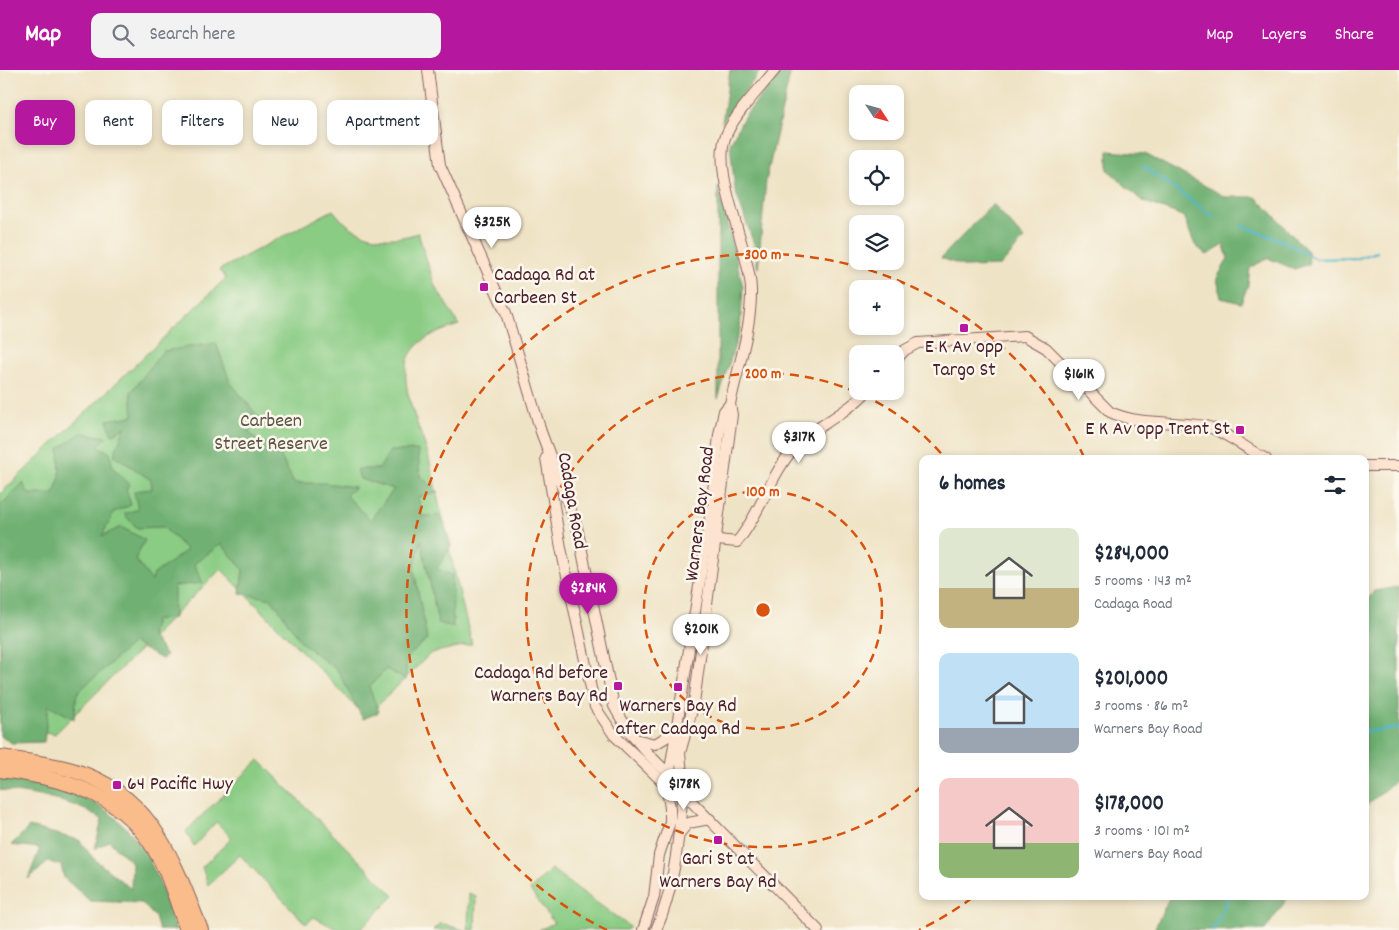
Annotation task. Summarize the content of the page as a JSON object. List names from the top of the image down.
{
  "streets": {
    "street": ["Cadaga Road", "Warners Bay Road"]
  },
  "crossings": [
    ["Cadaga Road", "Warners Bay Road"]
  ],
  "parks": ["Carbeen Street Reserve"],
  "places": {
    "transit": [
      "Cadaga Rd at Carbeen St",
      "E K Av opp Targo St",
      "E K Av opp Trent St",
      "Cadaga Rd before Warners Bay Rd",
      "Warners Bay Rd after Cadaga Rd",
      "64 Pacific Hwy",
      "Gari St at Warners Bay Rd"
    ]
  },
  "north": "bottom right",
  "page": {
    "header": "Map",
    "search": "Search here",
    "nav": ["Map", "Layers", "Share"],
    "map_buttons": ["+", "−"],
    "chip": [
      "Buy",
      "Rent",
      "Filters",
      "New",
      "Apartment"
    ],
    "price": [
      "$325K",
      "$161K",
      "$317K",
      "$284K",
      "$201K",
      "$178K"
    ],
    "heading": "6 homes",
    "list": [
      {
        "name": "$284,000",
        "note": "5 rooms · 143 m² · Cadaga Road"
      },
      {
        "name": "$201,000",
        "note": "3 rooms · 86 m² · Warners Bay Road"
      },
      {
        "name": "$178,000",
        "note": "3 rooms · 101 m² · Warners Bay Road"
      }
    ]
  },
  "rings": ["300 m", "200 m", "100 m"]
}
